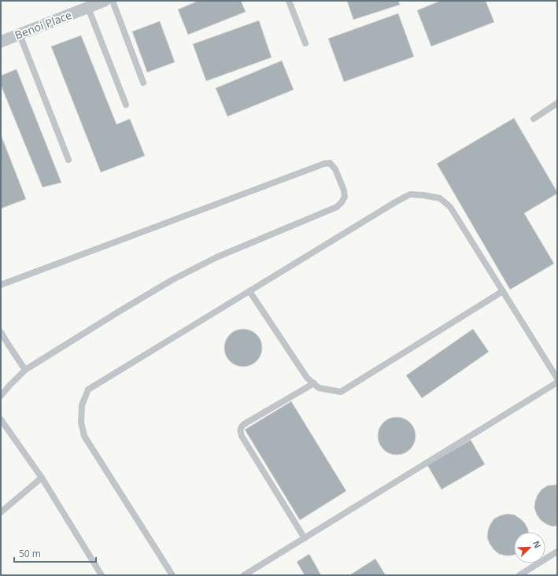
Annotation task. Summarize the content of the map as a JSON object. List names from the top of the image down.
{
  "streets": {
    "street": ["Benoi Place"]
  },
  "scale_bar": "50 m",
  "north": "top right"
}
